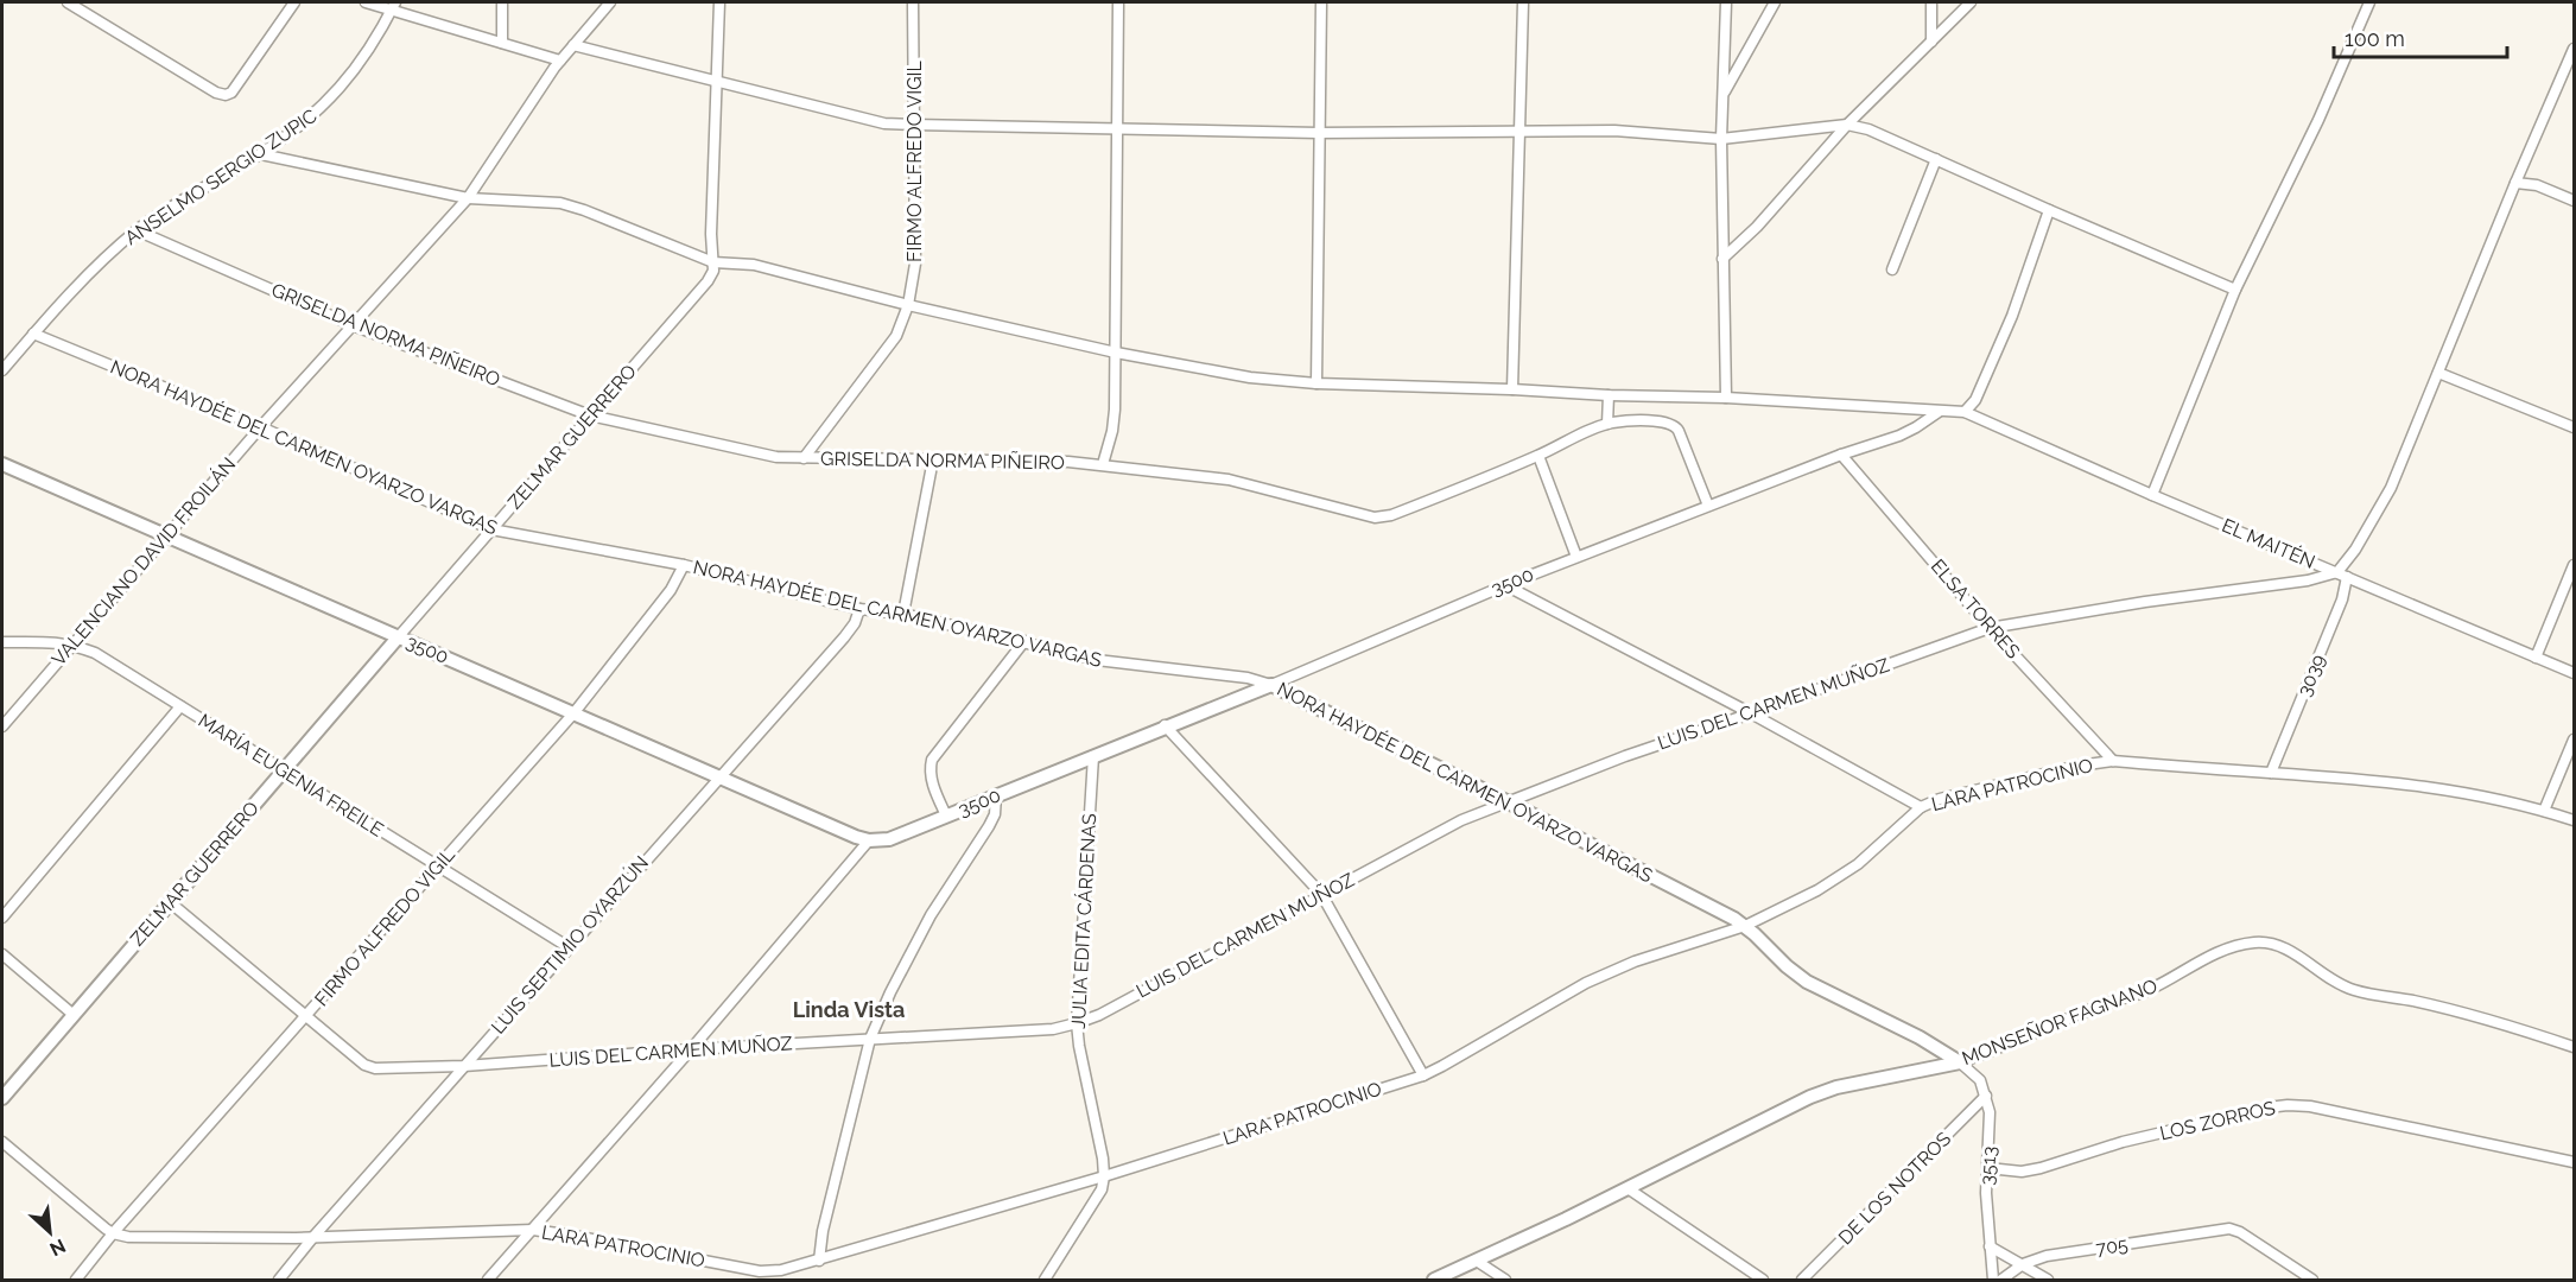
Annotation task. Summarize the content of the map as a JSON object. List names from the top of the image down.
{
  "streets": {
    "street": [
      "FIRMO ALFREDO VIGIL",
      "ANSELMO SERGIO ZUPIC",
      "GRISELDA NORMA PIÑEIRO",
      "ZELMAR GUERRERO",
      "NORA HAYDÉE DEL CARMEN OYARZO VARGAS",
      "EL MAITÉN",
      "VALENCIANO DAVID FROILÁN",
      "3500",
      "ELSA TORRES",
      "3039",
      "LUIS DEL CARMEN MUÑOZ",
      "MARÍA EUGENIA FREILE",
      "LARA PATROCINIO",
      "JULIA EDITA CÁRDENAS",
      "LUIS SEPTIMIO OYARZÚN",
      "MONSEÑOR FAGNANO",
      "LOS ZORROS",
      "3513",
      "DE LOS NOTROS",
      "705"
    ]
  },
  "crossings": [
    ["FIRMO ALFREDO VIGIL", "GRISELDA NORMA PIÑEIRO"],
    ["FIRMO ALFREDO VIGIL", "NORA HAYDÉE DEL CARMEN OYARZO VARGAS"],
    ["FIRMO ALFREDO VIGIL", "3500"],
    ["FIRMO ALFREDO VIGIL", "LUIS DEL CARMEN MUÑOZ"],
    ["FIRMO ALFREDO VIGIL", "MARÍA EUGENIA FREILE"],
    ["FIRMO ALFREDO VIGIL", "LARA PATROCINIO"],
    ["ANSELMO SERGIO ZUPIC", "GRISELDA NORMA PIÑEIRO"],
    ["ANSELMO SERGIO ZUPIC", "NORA HAYDÉE DEL CARMEN OYARZO VARGAS"],
    ["GRISELDA NORMA PIÑEIRO", "ZELMAR GUERRERO"],
    ["GRISELDA NORMA PIÑEIRO", "VALENCIANO DAVID FROILÁN"],
    ["GRISELDA NORMA PIÑEIRO", "3500"],
    ["ZELMAR GUERRERO", "NORA HAYDÉE DEL CARMEN OYARZO VARGAS"],
    ["ZELMAR GUERRERO", "3500"],
    ["ZELMAR GUERRERO", "LUIS DEL CARMEN MUÑOZ"],
    ["ZELMAR GUERRERO", "MARÍA EUGENIA FREILE"],
    ["NORA HAYDÉE DEL CARMEN OYARZO VARGAS", "VALENCIANO DAVID FROILÁN"],
    ["NORA HAYDÉE DEL CARMEN OYARZO VARGAS", "3500"],
    ["NORA HAYDÉE DEL CARMEN OYARZO VARGAS", "LUIS DEL CARMEN MUÑOZ"],
    ["NORA HAYDÉE DEL CARMEN OYARZO VARGAS", "LARA PATROCINIO"],
    ["NORA HAYDÉE DEL CARMEN OYARZO VARGAS", "LUIS SEPTIMIO OYARZÚN"],
    ["NORA HAYDÉE DEL CARMEN OYARZO VARGAS", "MONSEÑOR FAGNANO"],
    ["EL MAITÉN", "3039"],
    ["EL MAITÉN", "LUIS DEL CARMEN MUÑOZ"],
    ["VALENCIANO DAVID FROILÁN", "3500"],
    ["VALENCIANO DAVID FROILÁN", "MARÍA EUGENIA FREILE"],
    ["3500", "ELSA TORRES"],
    ["3500", "JULIA EDITA CÁRDENAS"],
    ["3500", "LUIS SEPTIMIO OYARZÚN"],
    ["ELSA TORRES", "LUIS DEL CARMEN MUÑOZ"],
    ["ELSA TORRES", "LARA PATROCINIO"],
    ["3039", "LUIS DEL CARMEN MUÑOZ"],
    ["3039", "LARA PATROCINIO"],
    ["LUIS DEL CARMEN MUÑOZ", "JULIA EDITA CÁRDENAS"],
    ["LUIS DEL CARMEN MUÑOZ", "LUIS SEPTIMIO OYARZÚN"],
    ["MARÍA EUGENIA FREILE", "LUIS SEPTIMIO OYARZÚN"],
    ["LARA PATROCINIO", "JULIA EDITA CÁRDENAS"],
    ["LARA PATROCINIO", "LUIS SEPTIMIO OYARZÚN"],
    ["LOS ZORROS", "3513"],
    ["3513", "DE LOS NOTROS"]
  ],
  "districts": ["Linda Vista"],
  "scale_bar": "100 m",
  "north": "bottom right"
}
